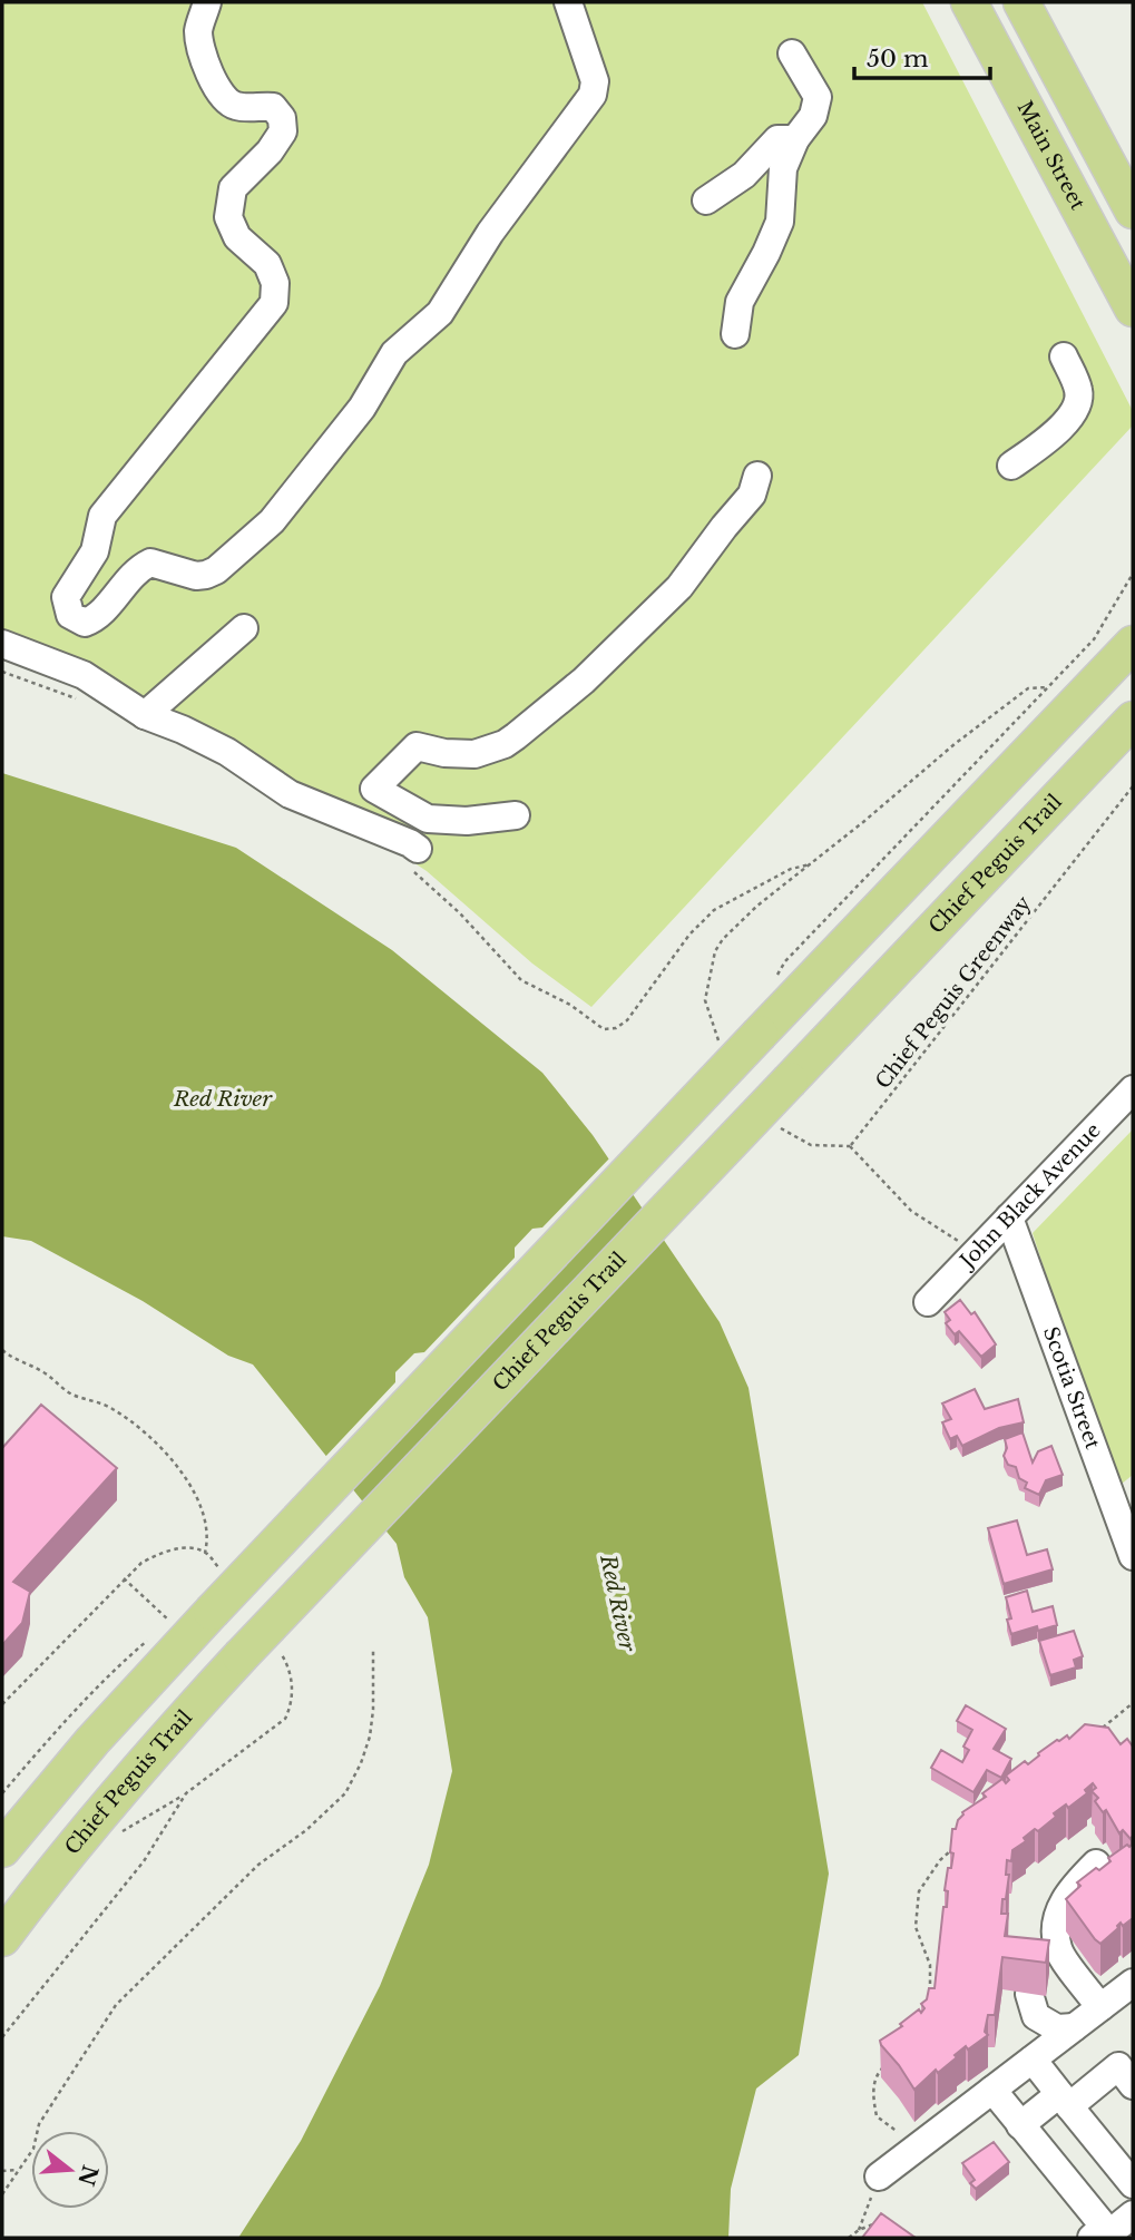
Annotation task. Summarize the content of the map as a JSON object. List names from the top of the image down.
{
  "streets": {
    "main road": ["Main Street", "Chief Peguis Trail"],
    "street": ["John Black Avenue", "Scotia Street"],
    "path": ["Chief Peguis Greenway"]
  },
  "crossings": [
    ["John Black Avenue", "Scotia Street"]
  ],
  "water": ["Red River"],
  "scale_bar": "50 m",
  "north": "right"
}
